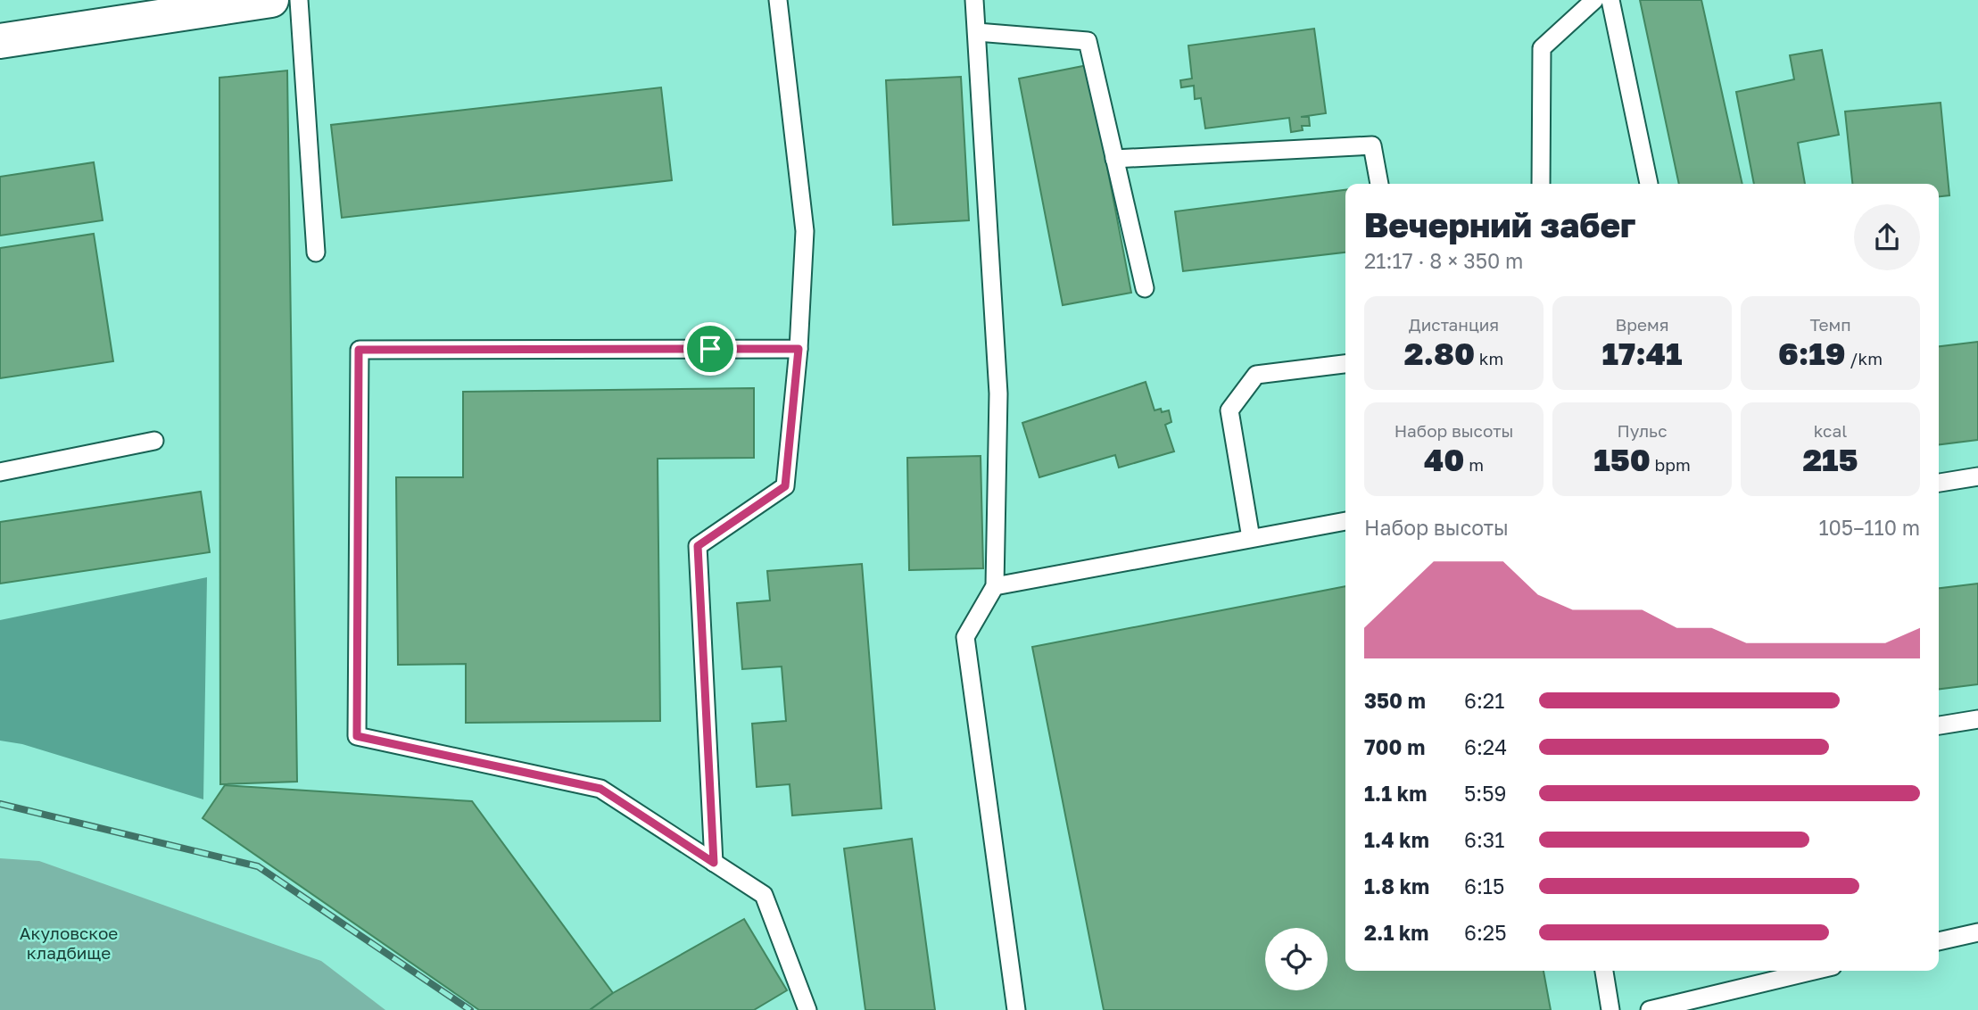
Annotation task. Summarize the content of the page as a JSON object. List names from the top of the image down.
{
  "parks": ["Акуловское кладбище"],
  "page": {
    "heading": ["Вечерний забег", "21:17 · 8 × 350 m"],
    "stats": [
      ["Дистанция", "2.80 km"],
      ["Время", "17:41"],
      ["Темп", "6:19 /km"],
      ["Набор высоты", "40 m"],
      ["Пульс", "150 bpm"],
      ["kcal", "215"]
    ],
    "chart": ["Набор высоты", "105–110 m"],
    "list": [
      {
        "name": "350 m",
        "note": "6:21"
      },
      {
        "name": "700 m",
        "note": "6:24"
      },
      {
        "name": "1.1 km",
        "note": "5:59"
      },
      {
        "name": "1.4 km",
        "note": "6:31"
      },
      {
        "name": "1.8 km",
        "note": "6:15"
      },
      {
        "name": "2.1 km",
        "note": "6:25"
      }
    ]
  }
}
